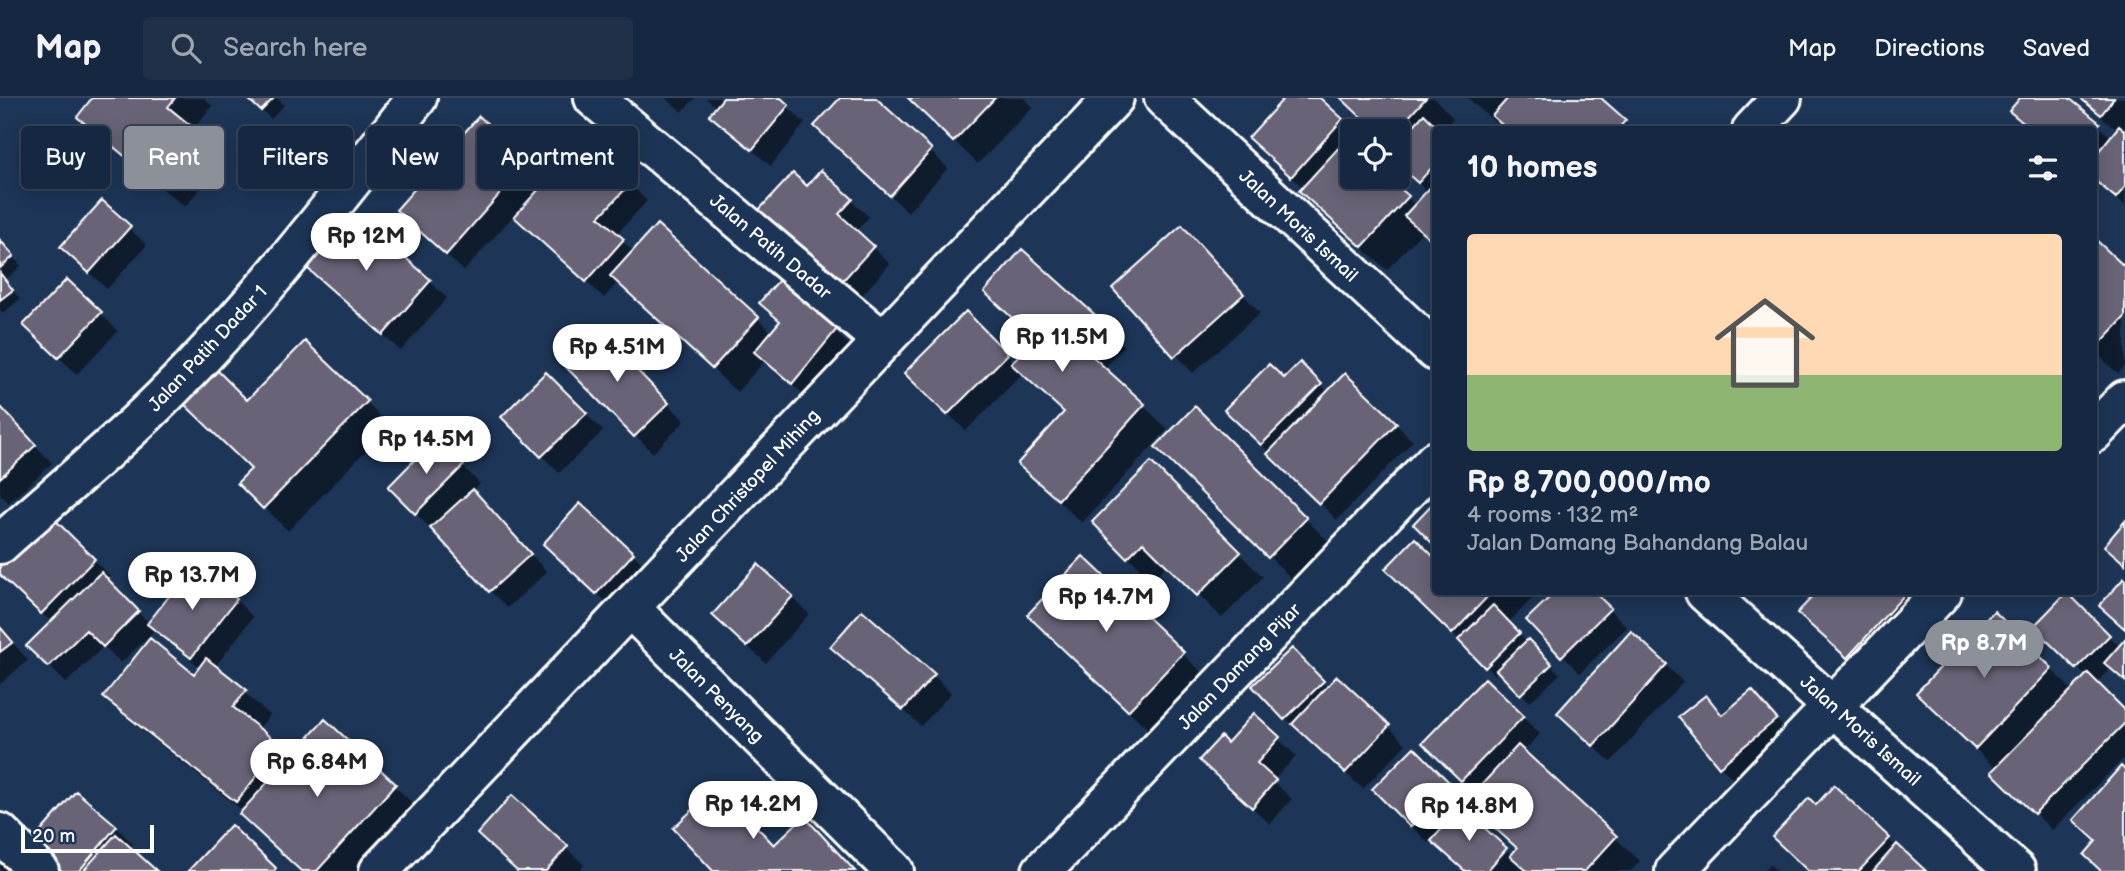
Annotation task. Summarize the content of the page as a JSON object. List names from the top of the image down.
{
  "streets": {
    "street": [
      "Jalan Moris Ismail",
      "Jalan Patih Dadar",
      "Jalan Patih Dadar 1",
      "Jalan Christopel Mihing",
      "Jalan Damang Pijar",
      "Jalan Penyang"
    ]
  },
  "crossings": [
    ["Jalan Patih Dadar", "Jalan Christopel Mihing"],
    ["Jalan Christopel Mihing", "Jalan Penyang"]
  ],
  "scale_bar": "20 m",
  "page": {
    "header": "Map",
    "search": "Search here",
    "nav": ["Map", "Directions", "Saved"],
    "chip": [
      "Buy",
      "Rent",
      "Filters",
      "New",
      "Apartment"
    ],
    "heading": "10 homes",
    "list": [
      {
        "name": "Rp 8,700,000/mo",
        "note": "4 rooms · 132 m² · Jalan Damang Bahandang Balau"
      }
    ],
    "price": [
      "Rp 12M",
      "Rp 11.5M",
      "Rp 4.51M",
      "Rp 14.5M",
      "Rp 13.7M",
      "Rp 14.7M",
      "Rp 8.7M",
      "Rp 6.84M",
      "Rp 14.2M",
      "Rp 14.8M"
    ],
    "scale": "20 m"
  }
}
